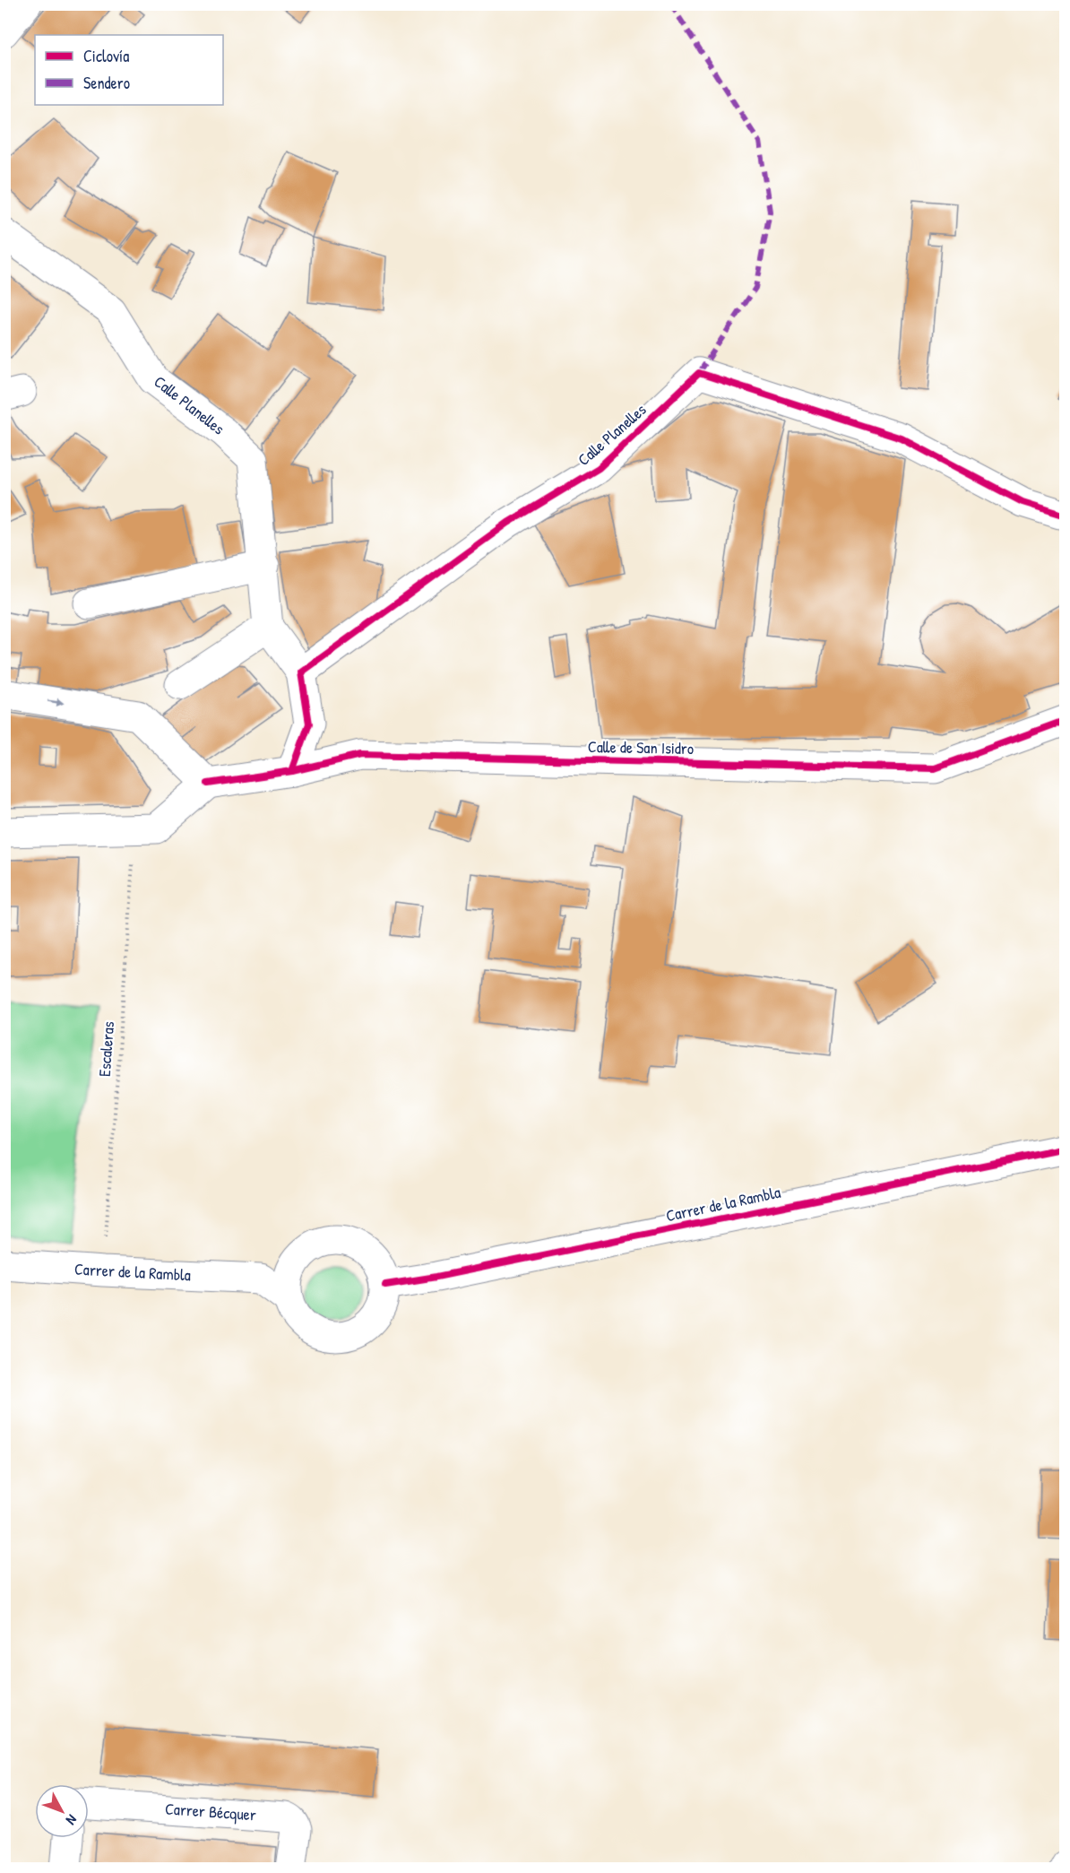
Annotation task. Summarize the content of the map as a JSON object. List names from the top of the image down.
{
  "streets": {
    "street": [
      "Calle Planelles",
      "Calle de San Isidro",
      "Carrer de la Rambla",
      "Carrer Bécquer"
    ],
    "path": ["Escaleras"]
  },
  "crossings": [
    ["Escaleras", "Carrer de la Rambla"]
  ],
  "legend": ["Ciclovía", "Sendero"],
  "north": "bottom right"
}
